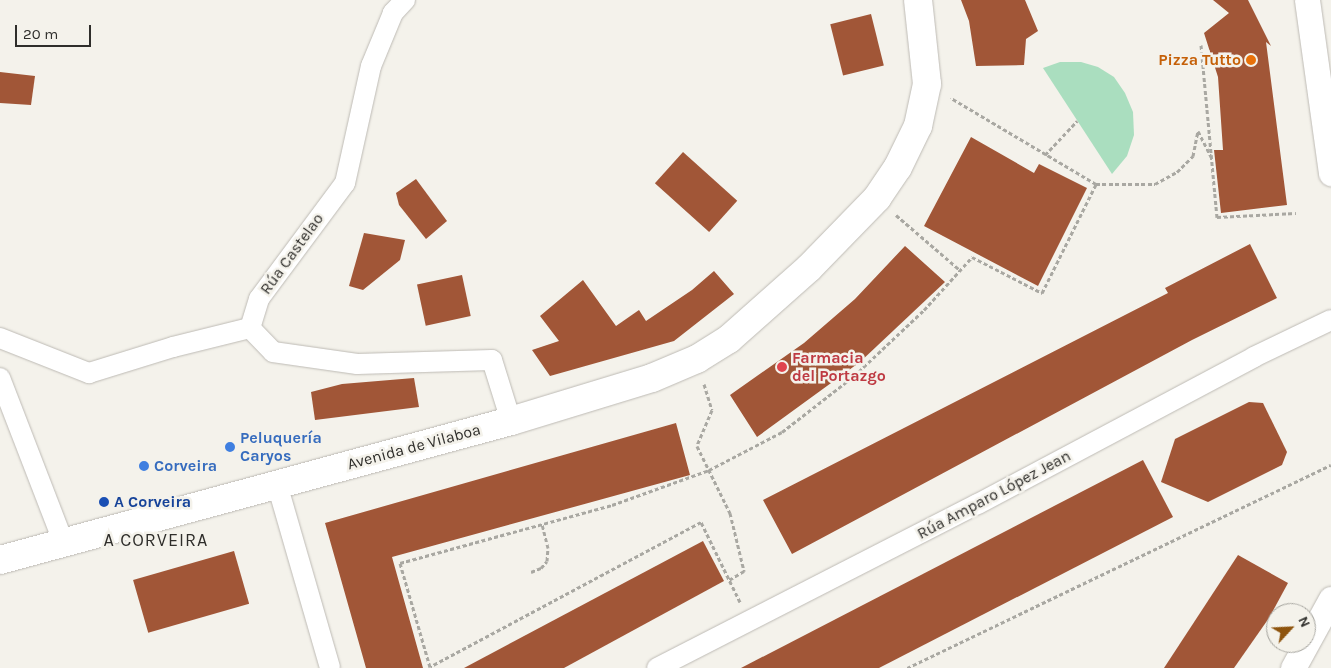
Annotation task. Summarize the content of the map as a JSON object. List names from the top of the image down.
{
  "streets": {
    "highway": ["Avenida de Vilaboa"],
    "street": ["Rúa Castelao", "Rúa Amparo López Jean"]
  },
  "districts": ["A CORVEIRA"],
  "places": [
    "Pizza Tutto",
    "Farmacia del Portazgo",
    "Peluquería Caryos",
    "Corveira",
    "A Corveira"
  ],
  "scale_bar": "20 m",
  "north": "top right"
}
